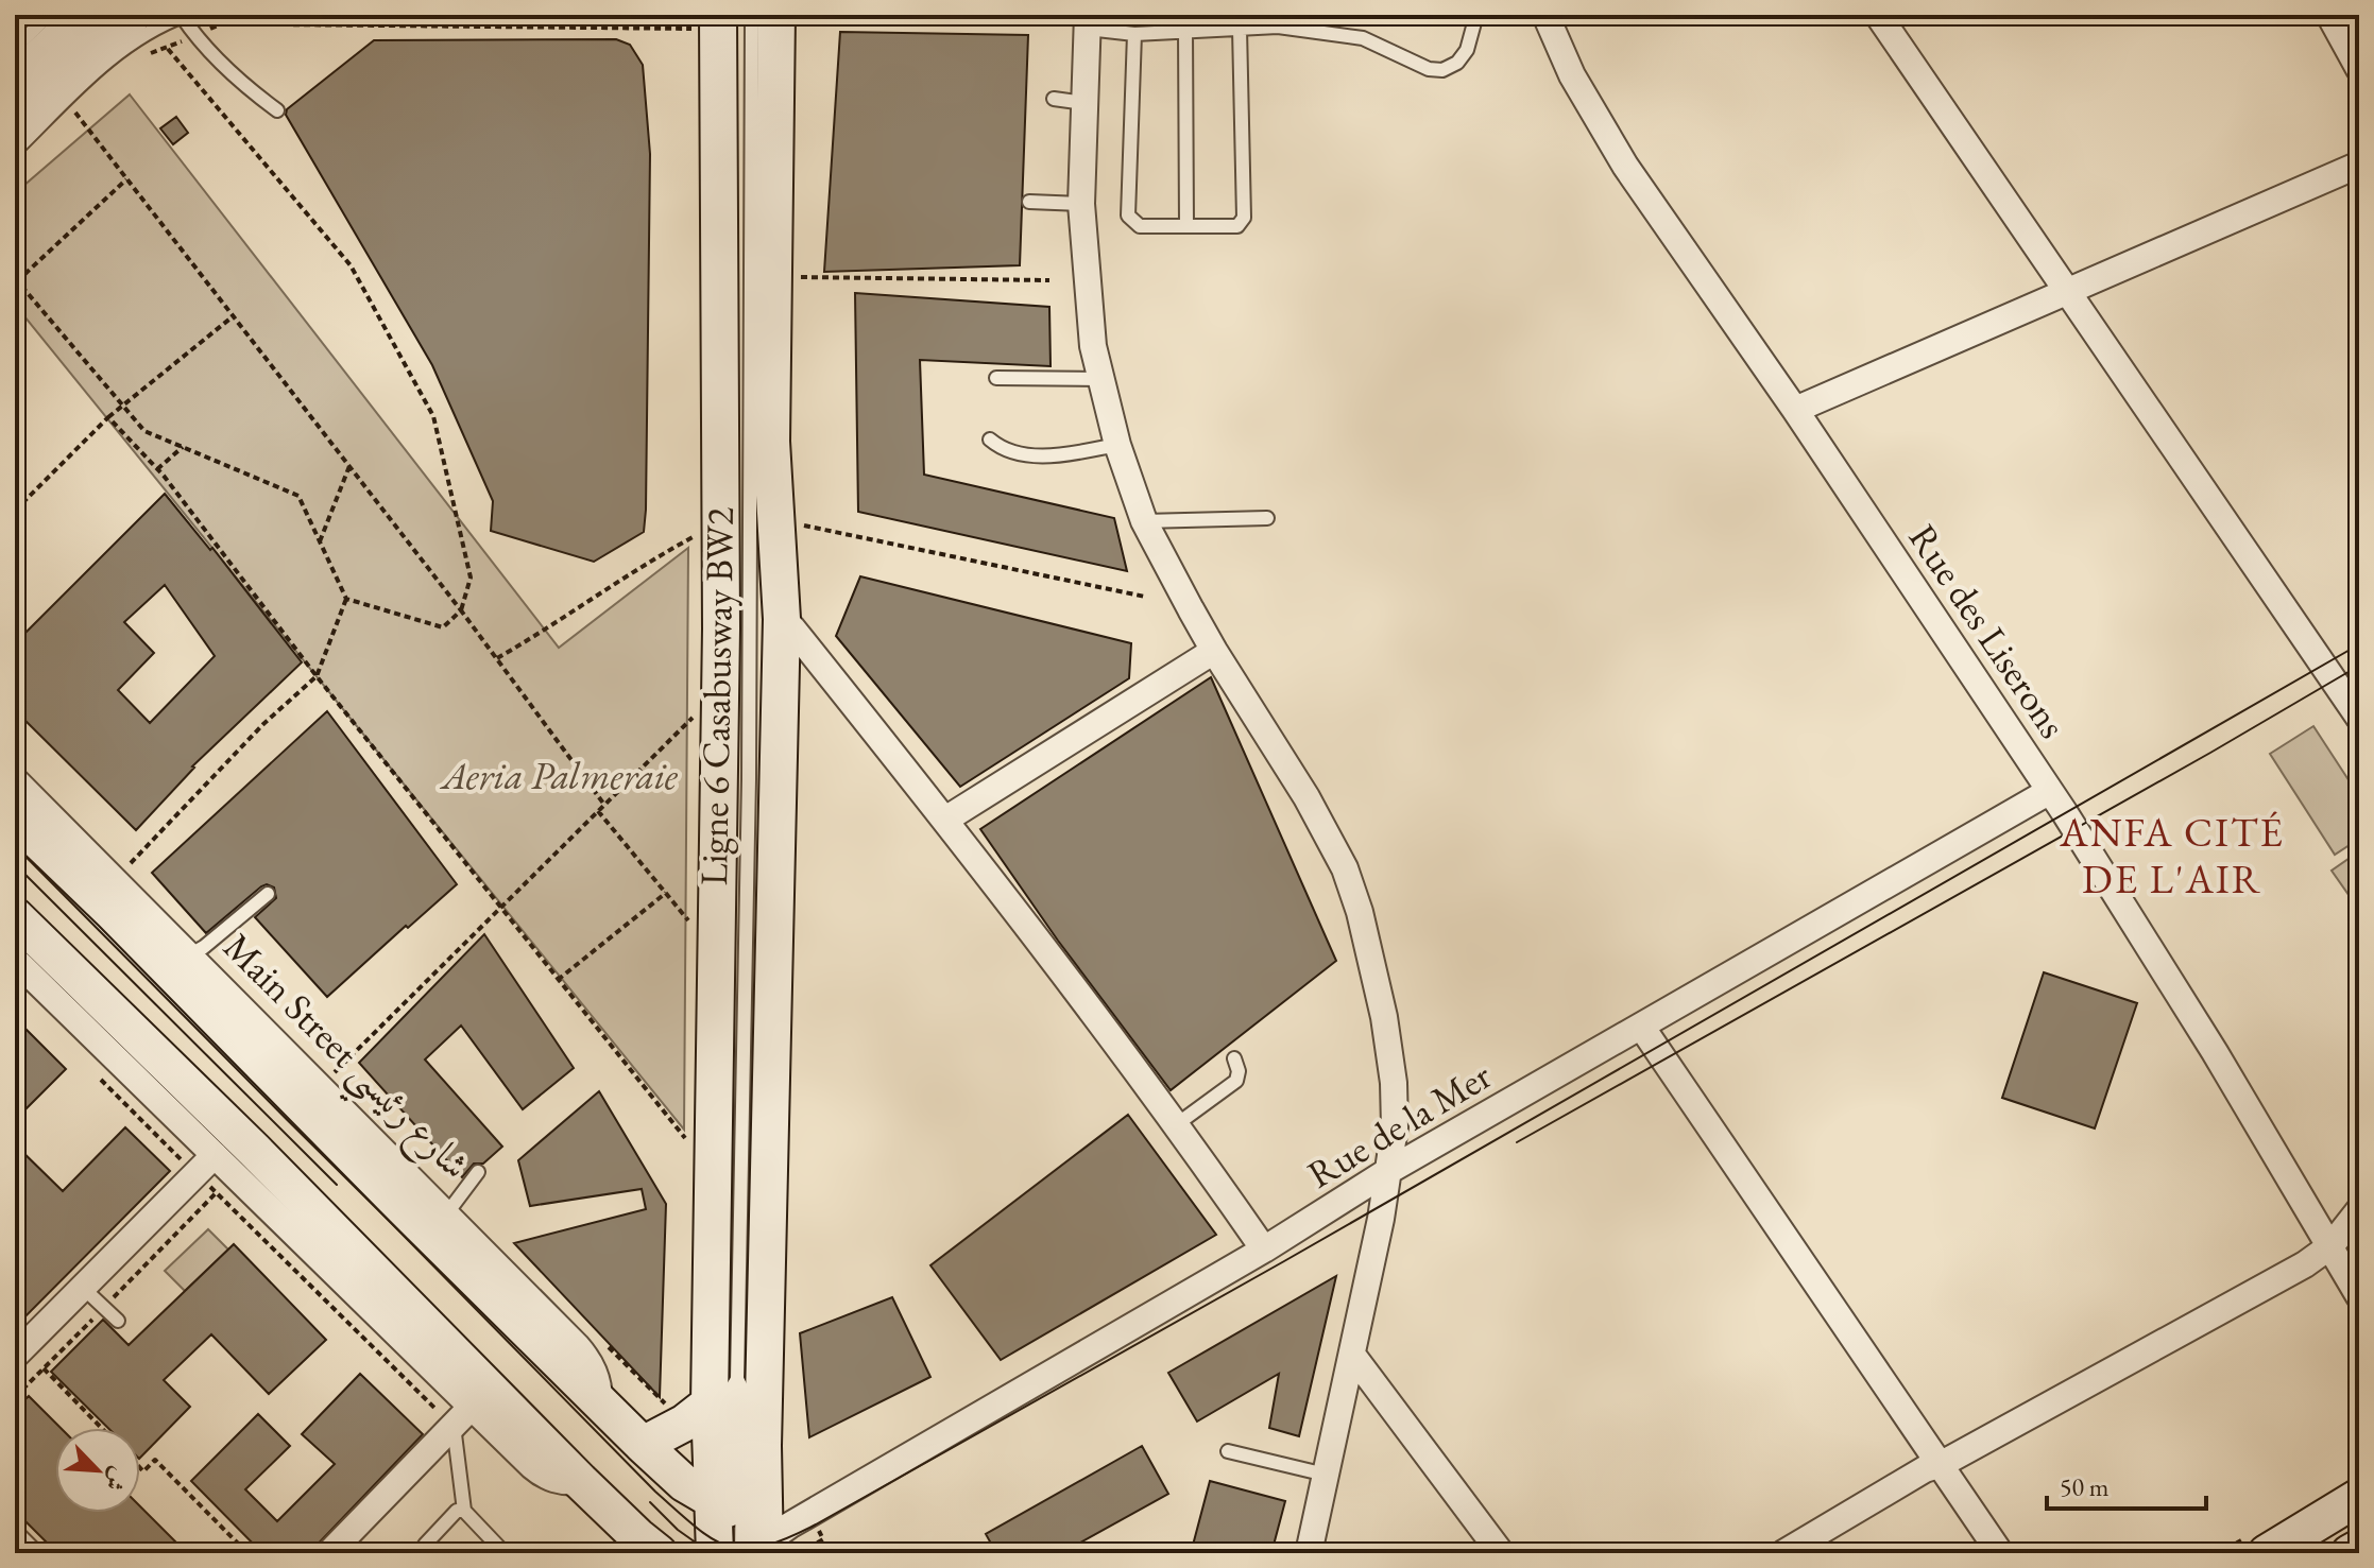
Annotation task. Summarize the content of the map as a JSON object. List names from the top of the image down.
{
  "streets": {
    "main road": ["Main Street شارع رئيسي"],
    "street": ["Rue des Liserons", "Rue de la Mer"],
    "lane": ["Ligne 6 Casabusway BW2"]
  },
  "crossings": [
    ["Rue des Liserons", "Rue de la Mer"],
    ["Ligne 6 Casabusway BW2", "Main Street شارع رئيسي"],
    ["Ligne 6 Casabusway BW2", "Rue de la Mer"],
    ["Main Street شارع رئيسي", "Rue de la Mer"]
  ],
  "districts": ["ANFA CITÉ DE L'AIR"],
  "parks": ["Aeria Palmeraie"],
  "scale_bar": "50 m",
  "north": "bottom right"
}
